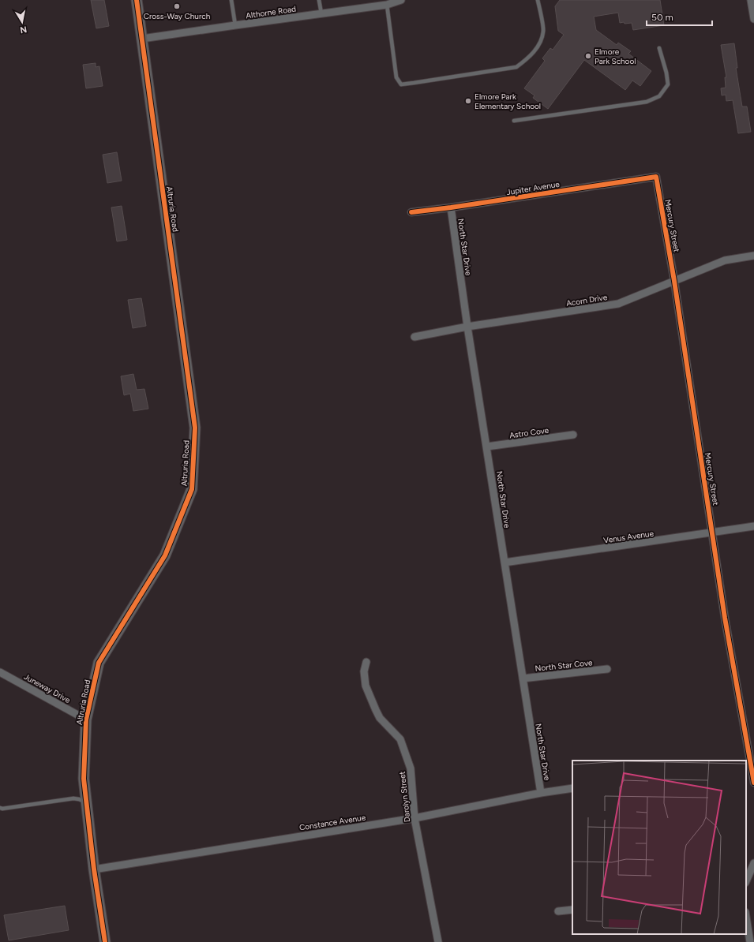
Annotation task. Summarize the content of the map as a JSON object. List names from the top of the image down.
{
  "streets": {
    "street": [
      "Althorne Road",
      "Jupiter Avenue",
      "Altruria Road",
      "Mercury Street",
      "North Star Drive",
      "Acorn Drive",
      "Astro Cove",
      "Venus Avenue",
      "North Star Cove",
      "Juneway Drive",
      "Darolyn Street",
      "Constance Avenue"
    ]
  },
  "crossings": [
    ["Althorne Road", "Altruria Road"],
    ["Jupiter Avenue", "Mercury Street"],
    ["Jupiter Avenue", "North Star Drive"],
    ["Altruria Road", "Juneway Drive"],
    ["Altruria Road", "Constance Avenue"],
    ["Mercury Street", "Acorn Drive"],
    ["Mercury Street", "Venus Avenue"],
    ["North Star Drive", "Acorn Drive"],
    ["North Star Drive", "Astro Cove"],
    ["North Star Drive", "Venus Avenue"],
    ["North Star Drive", "North Star Cove"],
    ["North Star Drive", "Constance Avenue"],
    ["Darolyn Street", "Constance Avenue"]
  ],
  "places": ["Cross-Way Church", "Elmore Park School", "Elmore Park Elementary School"],
  "scale_bar": "50 m",
  "north": "bottom"
}
